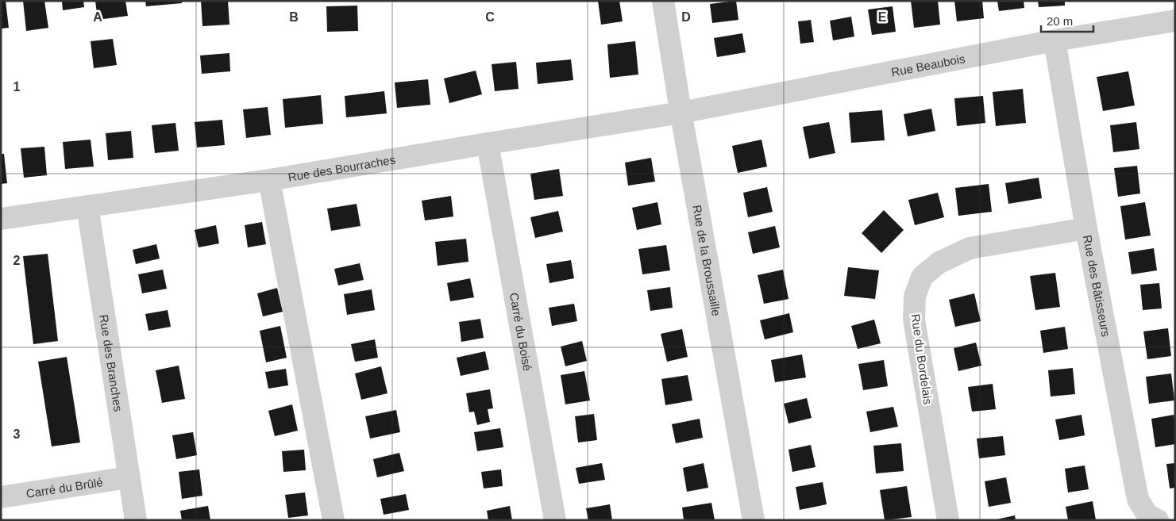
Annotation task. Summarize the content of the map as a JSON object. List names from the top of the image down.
{
  "streets": {
    "street": [
      "Rue Beaubois",
      "Rue des Bourraches",
      "Rue de la Broussaille",
      "Rue des Bâtisseurs",
      "Carré du Boisé",
      "Rue du Bordelais",
      "Rue des Branches",
      "Carré du Brûlé"
    ]
  },
  "crossings": [
    ["Rue Beaubois", "Rue des Bourraches"],
    ["Rue Beaubois", "Rue de la Broussaille"],
    ["Rue Beaubois", "Rue des Bâtisseurs"],
    ["Rue des Bourraches", "Rue de la Broussaille"],
    ["Rue des Bourraches", "Carré du Boisé"],
    ["Rue des Bourraches", "Rue des Branches"],
    ["Rue des Bâtisseurs", "Rue du Bordelais"],
    ["Rue des Branches", "Carré du Brûlé"]
  ],
  "scale_bar": "20 m",
  "grid": {
    "columns": [
      "A",
      "B",
      "C",
      "D",
      "E"
    ],
    "rows": ["1", "2", "3"]
  }
}
